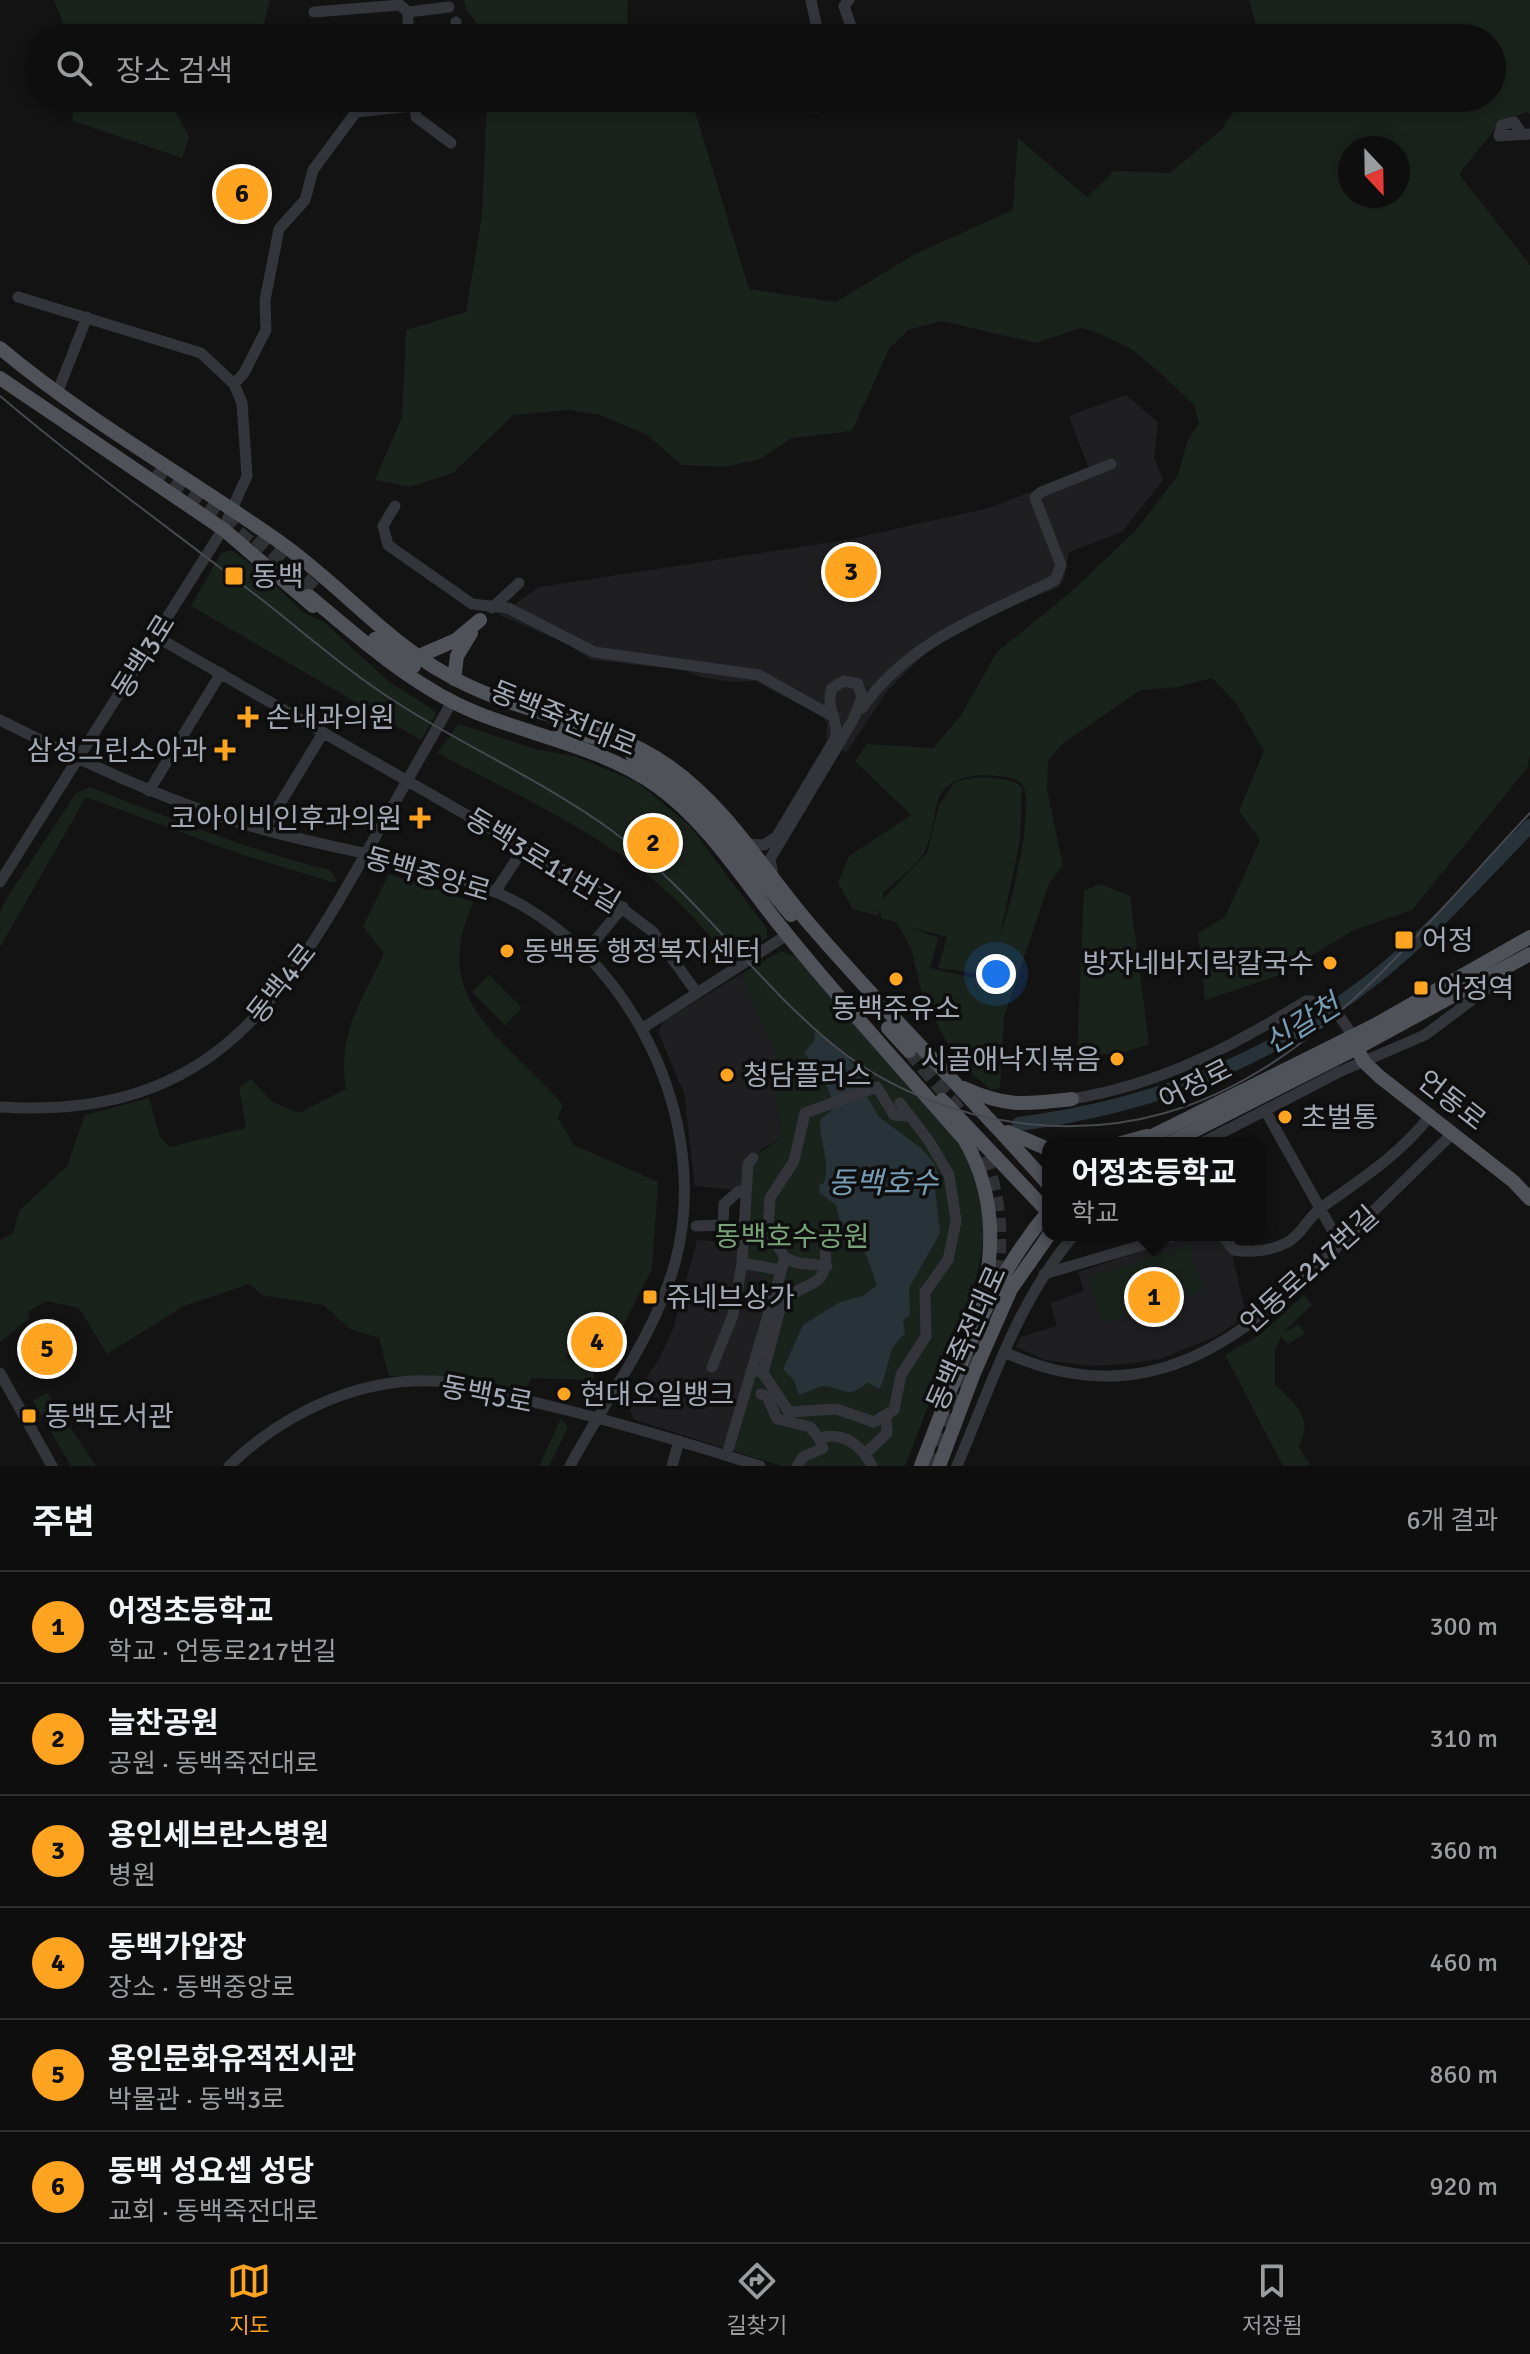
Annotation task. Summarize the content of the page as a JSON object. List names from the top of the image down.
{
  "streets": {
    "main road": ["동백죽전대로", "어정로", "언동로"],
    "street": [
      "동백3로",
      "동백3로11번길",
      "동백중앙로",
      "동백4로",
      "언동로217번길",
      "동백5로"
    ]
  },
  "crossings": [
    ["동백3로", "동백3로11번길"],
    ["동백3로", "동백중앙로"],
    ["동백3로11번길", "동백4로"],
    ["동백중앙로", "동백4로"],
    ["동백중앙로", "동백5로"],
    ["어정로", "언동로"],
    ["언동로", "언동로217번길"]
  ],
  "water": ["신갈천", "동백호수"],
  "parks": ["동백호수공원"],
  "places": {
    "transit": [
      "동백",
      "어정",
      "어정역",
      "쥬네브상가",
      "동백도서관"
    ],
    "health": ["손내과의원", "삼성그린소아과", "코아이비인후과의원"],
    "other": [
      "동백동 행정복지센터",
      "방자네바지락칼국수",
      "동백주유소",
      "시골애낙지볶음",
      "청담플러스",
      "초벌통",
      "현대오일뱅크"
    ]
  },
  "north": "bottom",
  "page": {
    "search": "장소 검색",
    "pins": [
      "6",
      "3",
      "2",
      "1",
      "4",
      "5"
    ],
    "popup": ["어정초등학교", "학교"],
    "heading": ["주변", "6개 결과"],
    "list": [
      {
        "mark": "1",
        "name": "어정초등학교",
        "note": "학교 · 언동로217번길",
        "value": "300 m"
      },
      {
        "mark": "2",
        "name": "늘찬공원",
        "note": "공원 · 동백죽전대로",
        "value": "310 m"
      },
      {
        "mark": "3",
        "name": "용인세브란스병원",
        "note": "병원",
        "value": "360 m"
      },
      {
        "mark": "4",
        "name": "동백가압장",
        "note": "장소 · 동백중앙로",
        "value": "460 m"
      },
      {
        "mark": "5",
        "name": "용인문화유적전시관",
        "note": "박물관 · 동백3로",
        "value": "860 m"
      },
      {
        "mark": "6",
        "name": "동백 성요셉 성당",
        "note": "교회 · 동백죽전대로",
        "value": "920 m"
      }
    ],
    "nav": ["지도", "길찾기", "저장됨"]
  }
}
